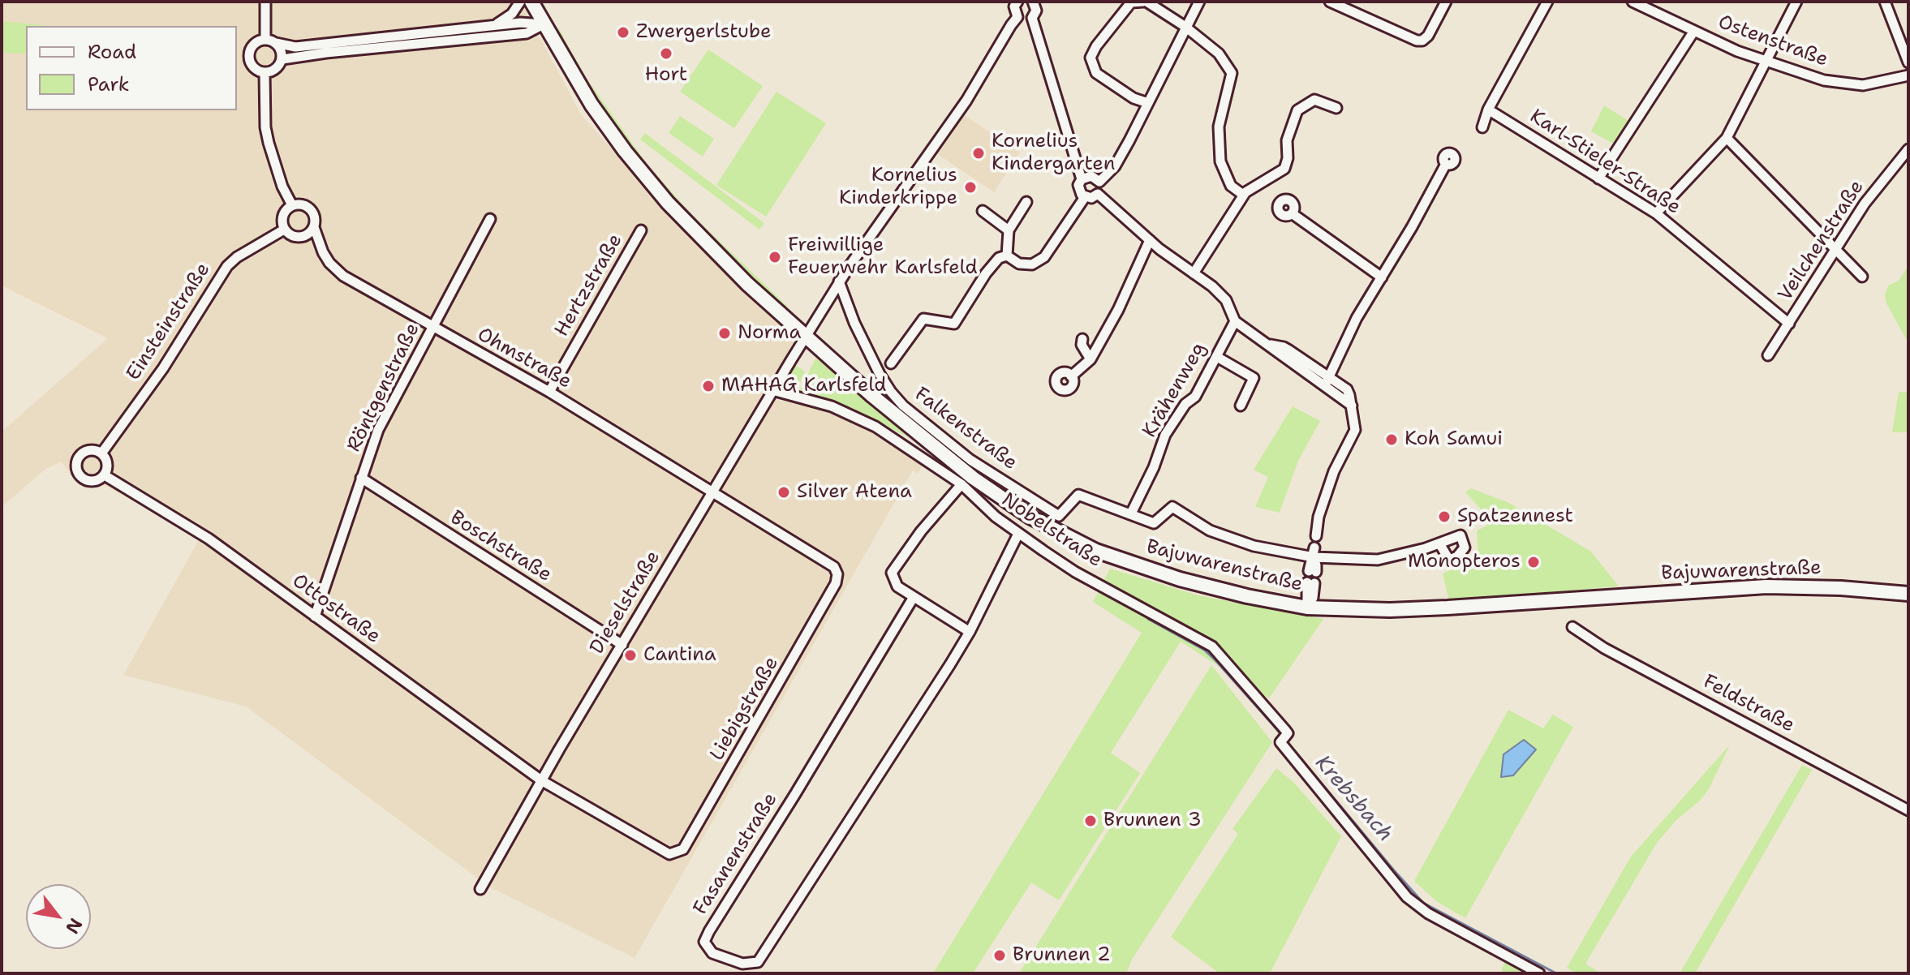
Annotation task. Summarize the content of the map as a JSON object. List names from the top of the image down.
{
  "streets": {
    "main road": ["Bajuwarenstraße"],
    "street": [
      "Ostenstraße",
      "Karl-Stieler-Straße",
      "Veilchenstraße",
      "Hertzstraße",
      "Einsteinstraße",
      "Ohmstraße",
      "Röntgenstraße",
      "Krähenweg",
      "Falkenstraße",
      "Nobelstraße",
      "Boschstraße",
      "Dieselstraße",
      "Ottostraße",
      "Feldstraße",
      "Liebigstraße",
      "Fasanenstraße"
    ]
  },
  "crossings": [
    ["Karl-Stieler-Straße", "Veilchenstraße"],
    ["Hertzstraße", "Ohmstraße"],
    ["Einsteinstraße", "Ottostraße"],
    ["Ohmstraße", "Röntgenstraße"],
    ["Ohmstraße", "Dieselstraße"],
    ["Ohmstraße", "Liebigstraße"],
    ["Röntgenstraße", "Boschstraße"],
    ["Röntgenstraße", "Ottostraße"],
    ["Krähenweg", "Falkenstraße"],
    ["Nobelstraße", "Dieselstraße"],
    ["Nobelstraße", "Fasanenstraße"],
    ["Boschstraße", "Dieselstraße"],
    ["Bajuwarenstraße", "Dieselstraße"],
    ["Dieselstraße", "Ottostraße"],
    ["Dieselstraße", "Liebigstraße"],
    ["Ottostraße", "Liebigstraße"]
  ],
  "water": ["Krebsbach"],
  "places": [
    "Zwergerlstube",
    "Hort",
    "Kornelius Kindergarten",
    "Kornelius Kinderkrippe",
    "Freiwillige Feuerwehr Karlsfeld",
    "Norma",
    "MAHAG Karlsfeld",
    "Koh Samui",
    "Silver Atena",
    "Spatzennest",
    "Monopteros",
    "Cantina",
    "Brunnen 3",
    "Brunnen 2"
  ],
  "legend": ["Road", "Park"],
  "north": "bottom right"
}
